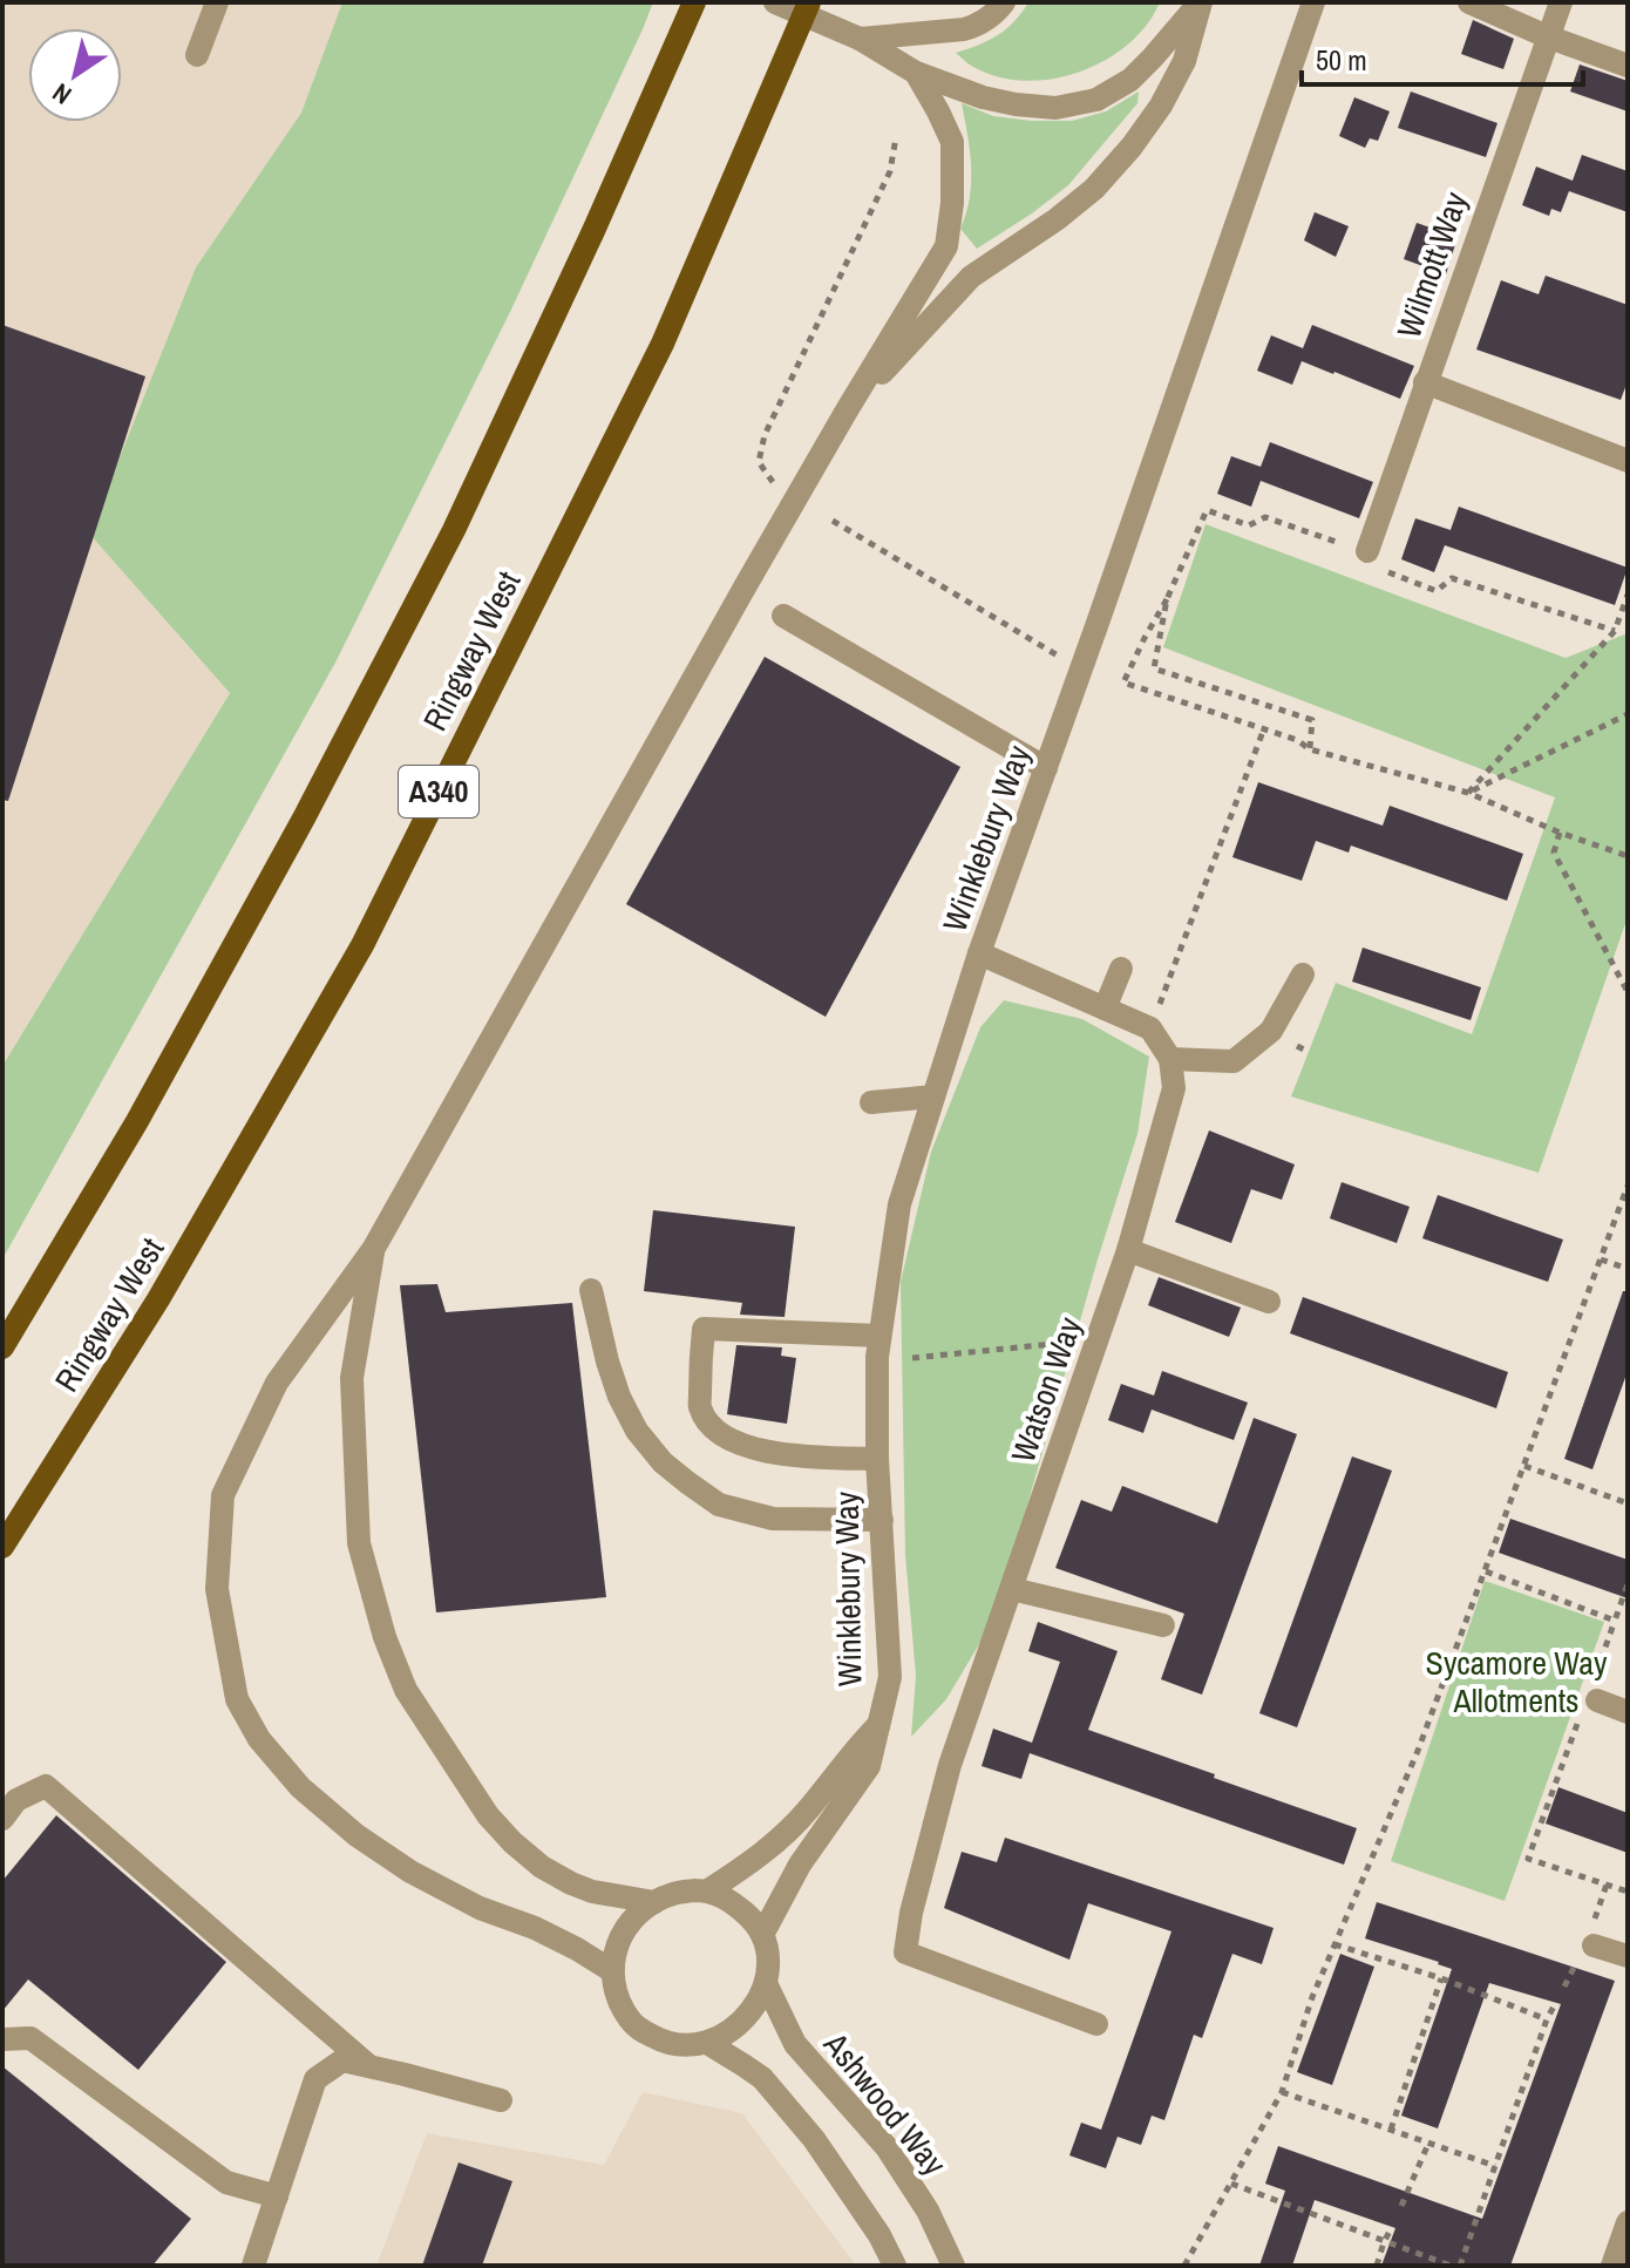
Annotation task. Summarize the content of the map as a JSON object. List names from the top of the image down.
{
  "streets": {
    "main road": ["Ringway West", "A340"],
    "street": [
      "Wilmott Way",
      "Winklebury Way",
      "Watson Way",
      "Ashwood Way"
    ]
  },
  "crossings": [
    ["Winklebury Way", "Ashwood Way"]
  ],
  "parks": ["Sycamore Way Allotments"],
  "scale_bar": "50 m",
  "north": "bottom left"
}
